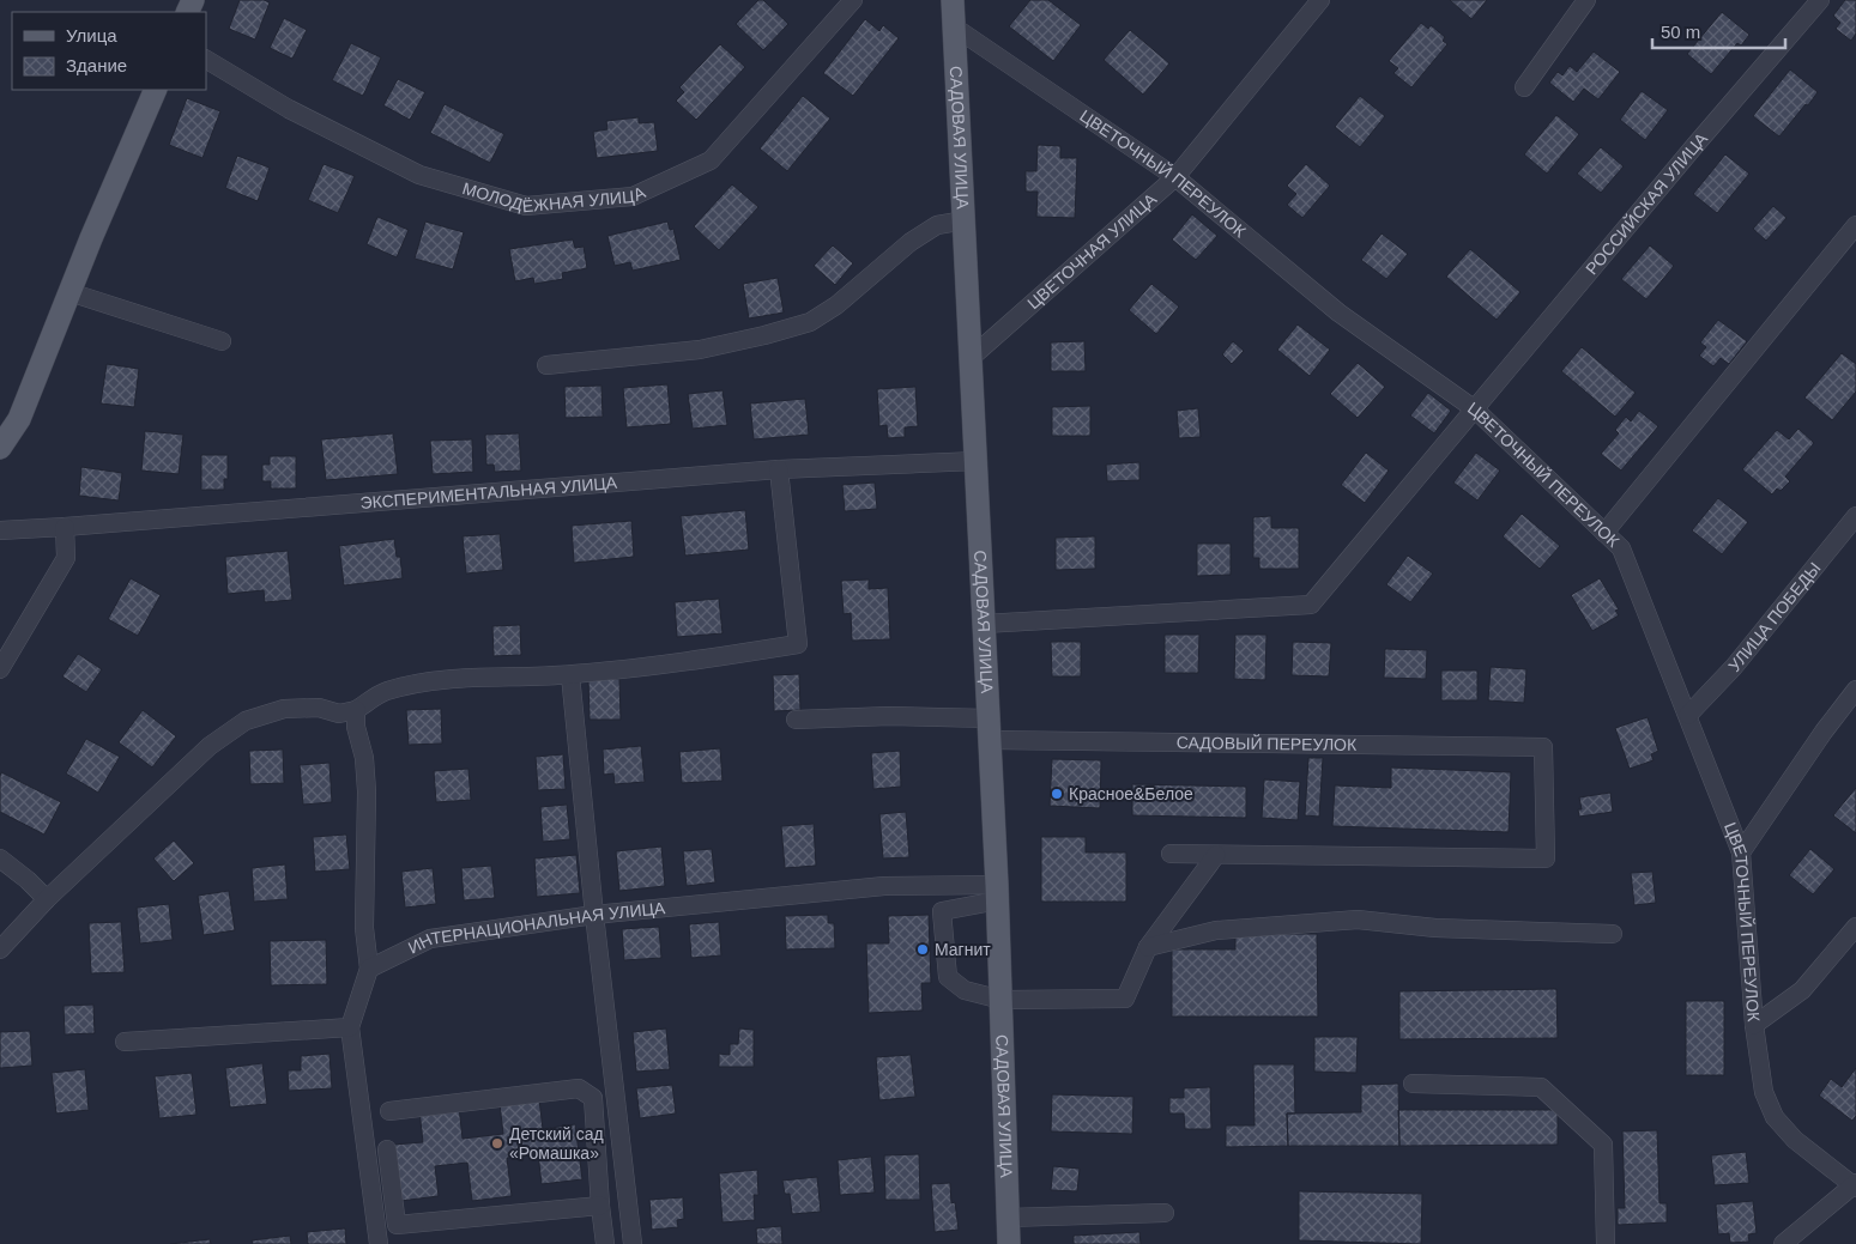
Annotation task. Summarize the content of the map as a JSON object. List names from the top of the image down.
{
  "streets": {
    "main road": ["САДОВАЯ УЛИЦА"],
    "street": [
      "ЦВЕТОЧНЫЙ ПЕРЕУЛОК",
      "МОЛОДЁЖНАЯ УЛИЦА",
      "РОССИЙСКАЯ УЛИЦА",
      "ЦВЕТОЧНАЯ УЛИЦА",
      "ЭКСПЕРИМЕНТАЛЬНАЯ УЛИЦА",
      "УЛИЦА ПОБЕДЫ",
      "САДОВЫЙ ПЕРЕУЛОК",
      "ИНТЕРНАЦИОНАЛЬНАЯ УЛИЦА"
    ]
  },
  "crossings": [
    ["САДОВАЯ УЛИЦА", "ЦВЕТОЧНЫЙ ПЕРЕУЛОК"],
    ["САДОВАЯ УЛИЦА", "РОССИЙСКАЯ УЛИЦА"],
    ["САДОВАЯ УЛИЦА", "ЦВЕТОЧНАЯ УЛИЦА"],
    ["САДОВАЯ УЛИЦА", "ЭКСПЕРИМЕНТАЛЬНАЯ УЛИЦА"],
    ["САДОВАЯ УЛИЦА", "САДОВЫЙ ПЕРЕУЛОК"],
    ["САДОВАЯ УЛИЦА", "ИНТЕРНАЦИОНАЛЬНАЯ УЛИЦА"],
    ["ЦВЕТОЧНЫЙ ПЕРЕУЛОК", "РОССИЙСКАЯ УЛИЦА"],
    ["ЦВЕТОЧНЫЙ ПЕРЕУЛОК", "ЦВЕТОЧНАЯ УЛИЦА"],
    ["ЦВЕТОЧНЫЙ ПЕРЕУЛОК", "УЛИЦА ПОБЕДЫ"]
  ],
  "places": ["Красное&Белое", "Магнит", "Детский сад «Ромашка»"],
  "legend": ["Улица", "Здание"],
  "scale_bar": "50 m"
}
